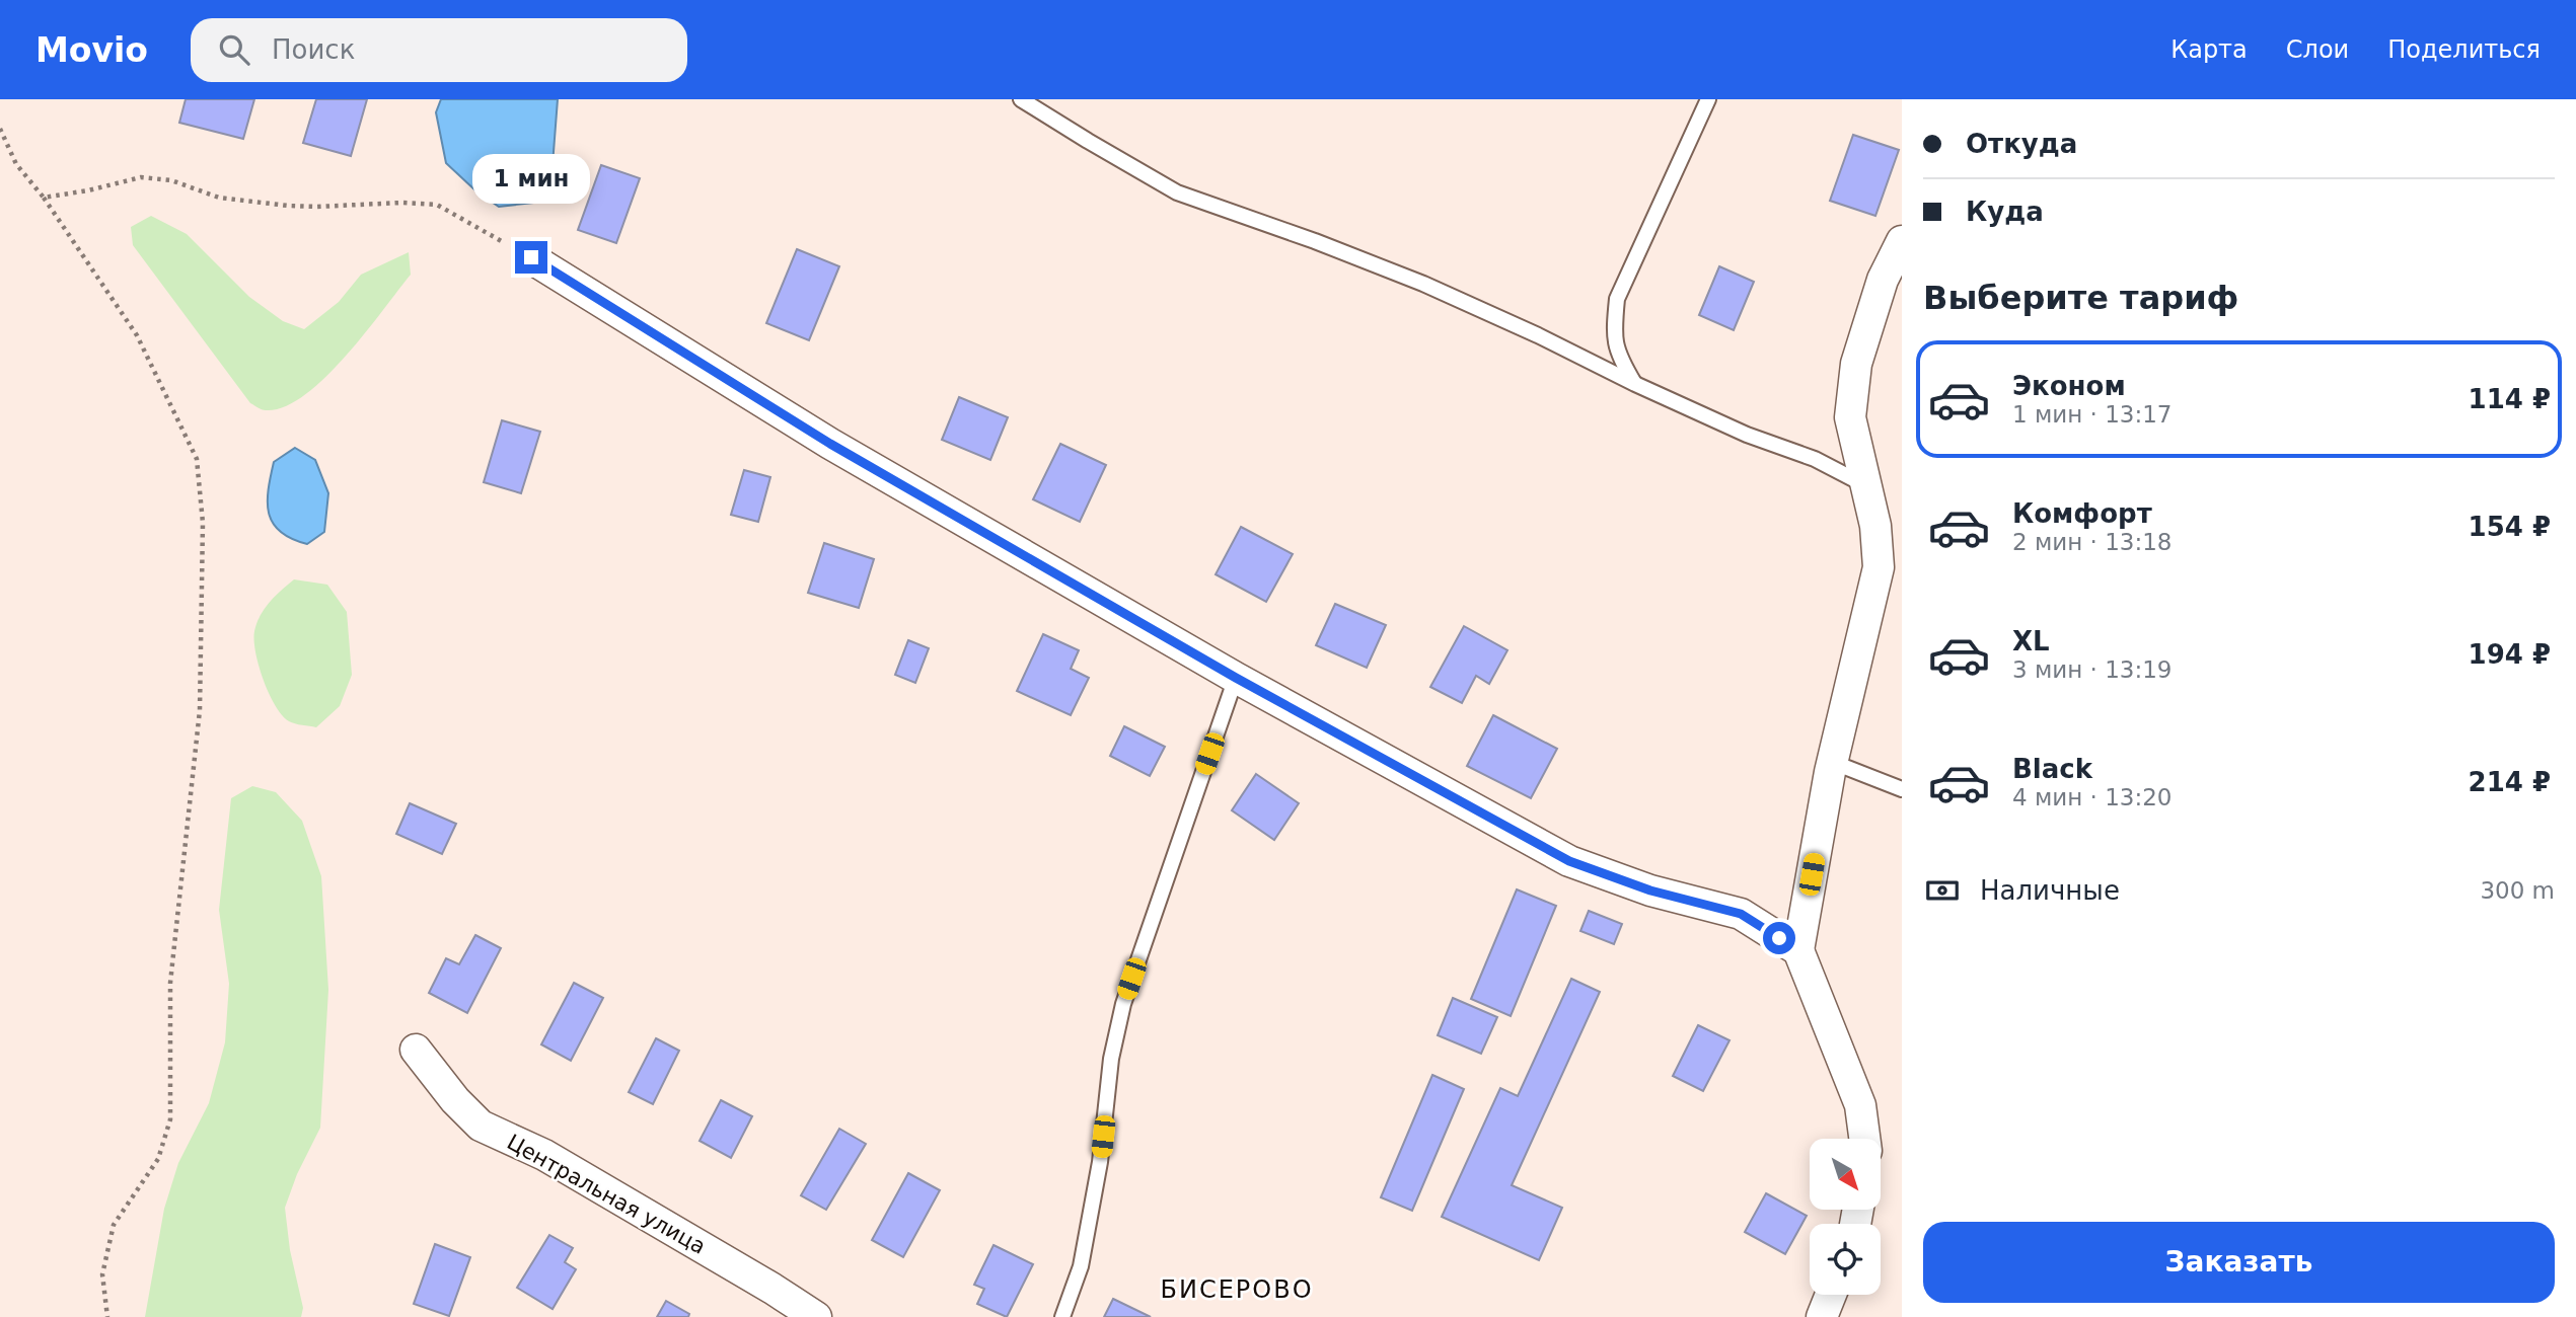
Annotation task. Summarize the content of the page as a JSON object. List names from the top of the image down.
{
  "streets": {
    "street": ["Центральная улица"]
  },
  "districts": ["БИСЕРОВО"],
  "north": "bottom right",
  "page": {
    "header": "Movio",
    "search": "Поиск",
    "nav": ["Карта", "Слои", "Поделиться"],
    "banner": ["Откуда", "Куда"],
    "bubble": "1 мин",
    "heading": "Выберите тариф",
    "list": [
      {
        "name": "Эконом",
        "note": "1 мин · 13:17",
        "value": "114 ₽"
      },
      {
        "name": "Комфорт",
        "note": "2 мин · 13:18",
        "value": "154 ₽"
      },
      {
        "name": "XL",
        "note": "3 мин · 13:19",
        "value": "194 ₽"
      },
      {
        "name": "Black",
        "note": "4 мин · 13:20",
        "value": "214 ₽"
      }
    ],
    "pay": ["Наличные", "300 m"],
    "buttons": "Заказать"
  }
}
